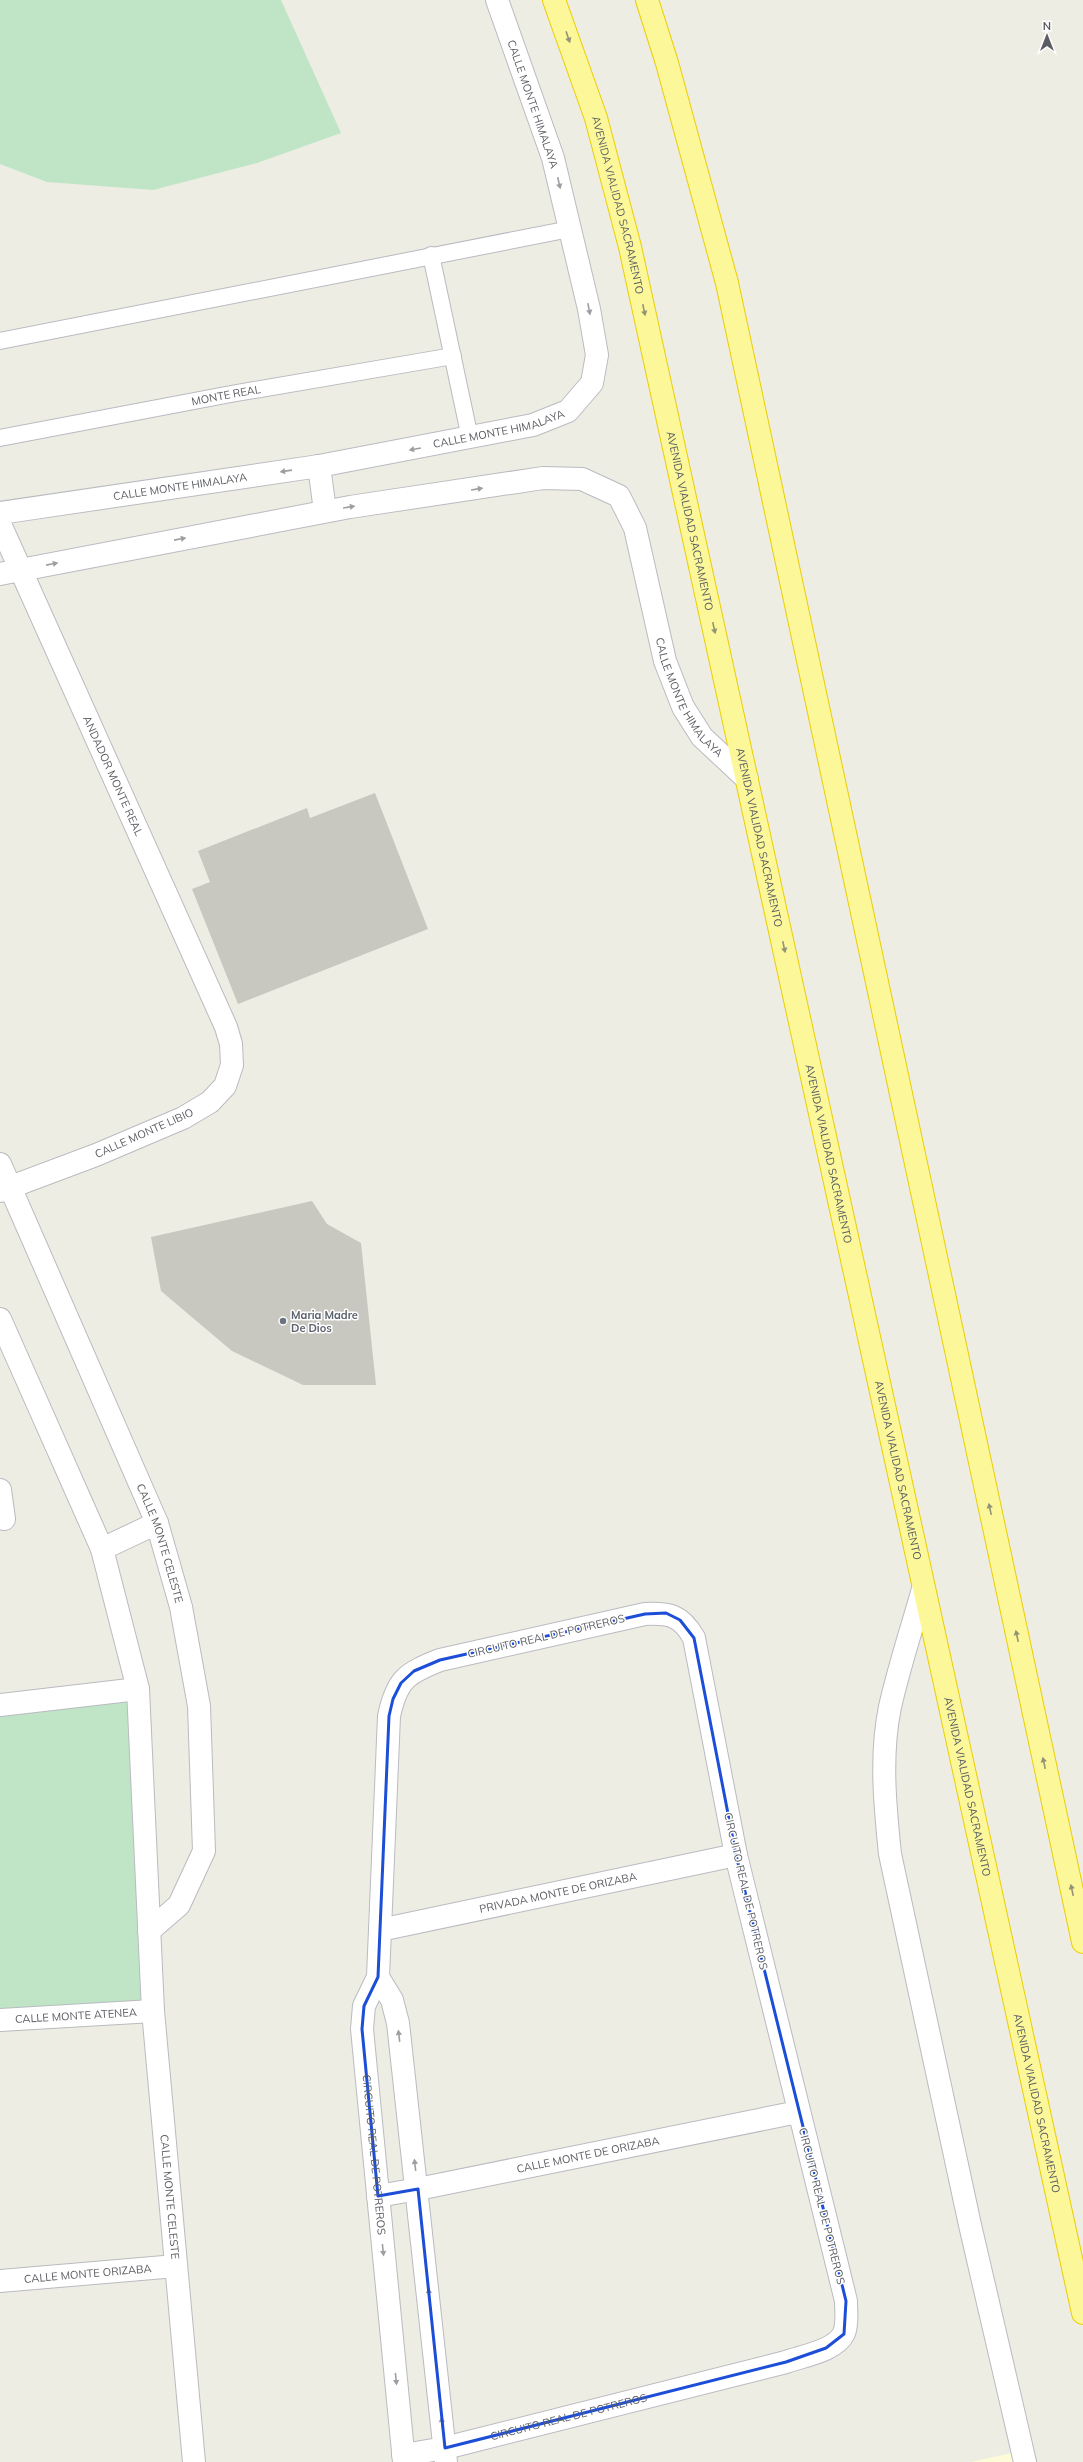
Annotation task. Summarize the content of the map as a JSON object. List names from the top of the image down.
{
  "streets": {
    "highway": ["AVENIDA VIALIDAD SACRAMENTO"],
    "street": [
      "CALLE MONTE HIMALAYA",
      "ANDADOR MONTE REAL",
      "CALLE MONTE LIBIO",
      "CALLE MONTE CELESTE",
      "CIRCUITO REAL DE POTREROS",
      "PRIVADA MONTE DE ORIZABA",
      "CALLE MONTE ATENEA",
      "CALLE MONTE DE ORIZABA",
      "CALLE MONTE ORIZABA"
    ],
    "lane": ["MONTE REAL"]
  },
  "crossings": [
    ["CALLE MONTE HIMALAYA", "AVENIDA VIALIDAD SACRAMENTO"],
    ["CALLE MONTE HIMALAYA", "ANDADOR MONTE REAL"],
    ["ANDADOR MONTE REAL", "CALLE MONTE LIBIO"],
    ["CALLE MONTE LIBIO", "CALLE MONTE CELESTE"],
    ["CALLE MONTE CELESTE", "CALLE MONTE ATENEA"],
    ["CALLE MONTE CELESTE", "CALLE MONTE ORIZABA"],
    ["CIRCUITO REAL DE POTREROS", "PRIVADA MONTE DE ORIZABA"],
    ["CIRCUITO REAL DE POTREROS", "CALLE MONTE DE ORIZABA"]
  ],
  "places": ["Maria Madre De Dios"],
  "north": "top"
}
